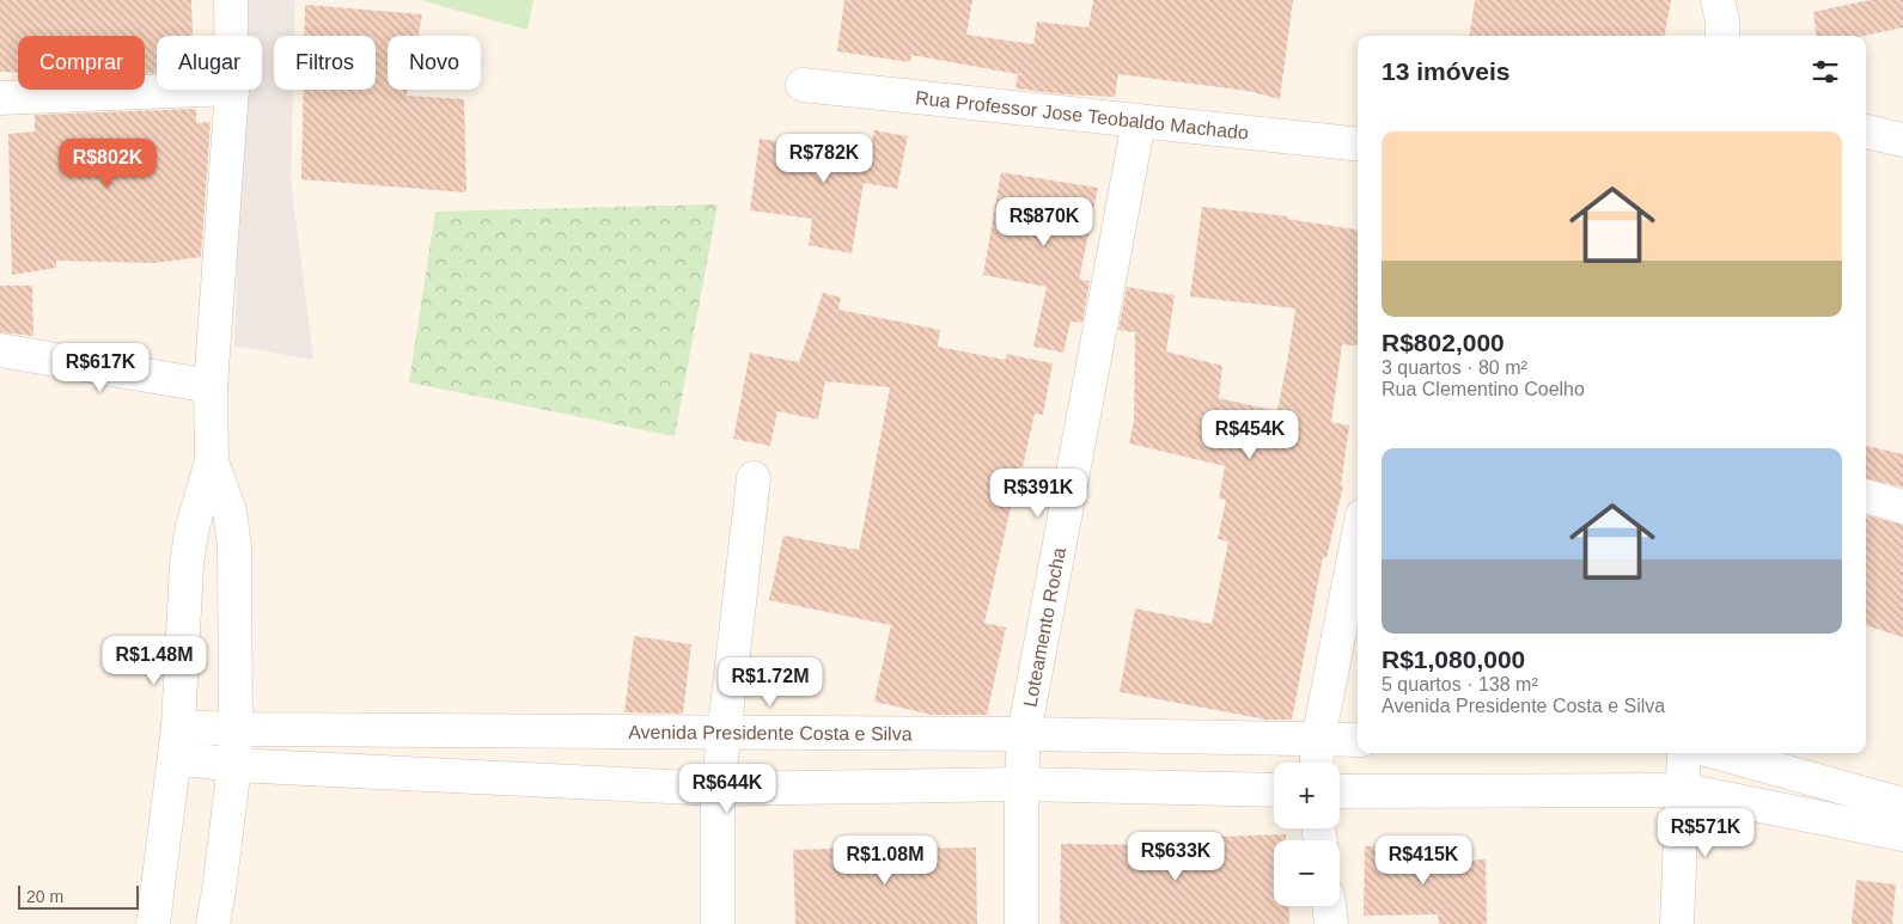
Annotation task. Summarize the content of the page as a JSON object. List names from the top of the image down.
{
  "streets": {
    "street": ["Rua Professor Jose Teobaldo Machado", "Loteamento Rocha", "Avenida Presidente Costa e Silva"]
  },
  "crossings": [
    ["Rua Professor Jose Teobaldo Machado", "Loteamento Rocha"],
    ["Loteamento Rocha", "Avenida Presidente Costa e Silva"]
  ],
  "scale_bar": "20 m",
  "page": {
    "chip": [
      "Comprar",
      "Alugar",
      "Filtros",
      "Novo"
    ],
    "heading": "13 imóveis",
    "list": [
      {
        "name": "R$802,000",
        "note": "3 quartos · 80 m² · Rua Clementino Coelho"
      },
      {
        "name": "R$1,080,000",
        "note": "5 quartos · 138 m² · Avenida Presidente Costa e Silva"
      }
    ],
    "price": [
      "R$782K",
      "R$802K",
      "R$870K",
      "R$617K",
      "R$454K",
      "R$391K",
      "R$1.48M",
      "R$1.72M",
      "R$644K",
      "R$571K",
      "R$633K",
      "R$1.08M",
      "R$415K"
    ],
    "map_buttons": ["+", "−"],
    "scale": "20 m"
  }
}
